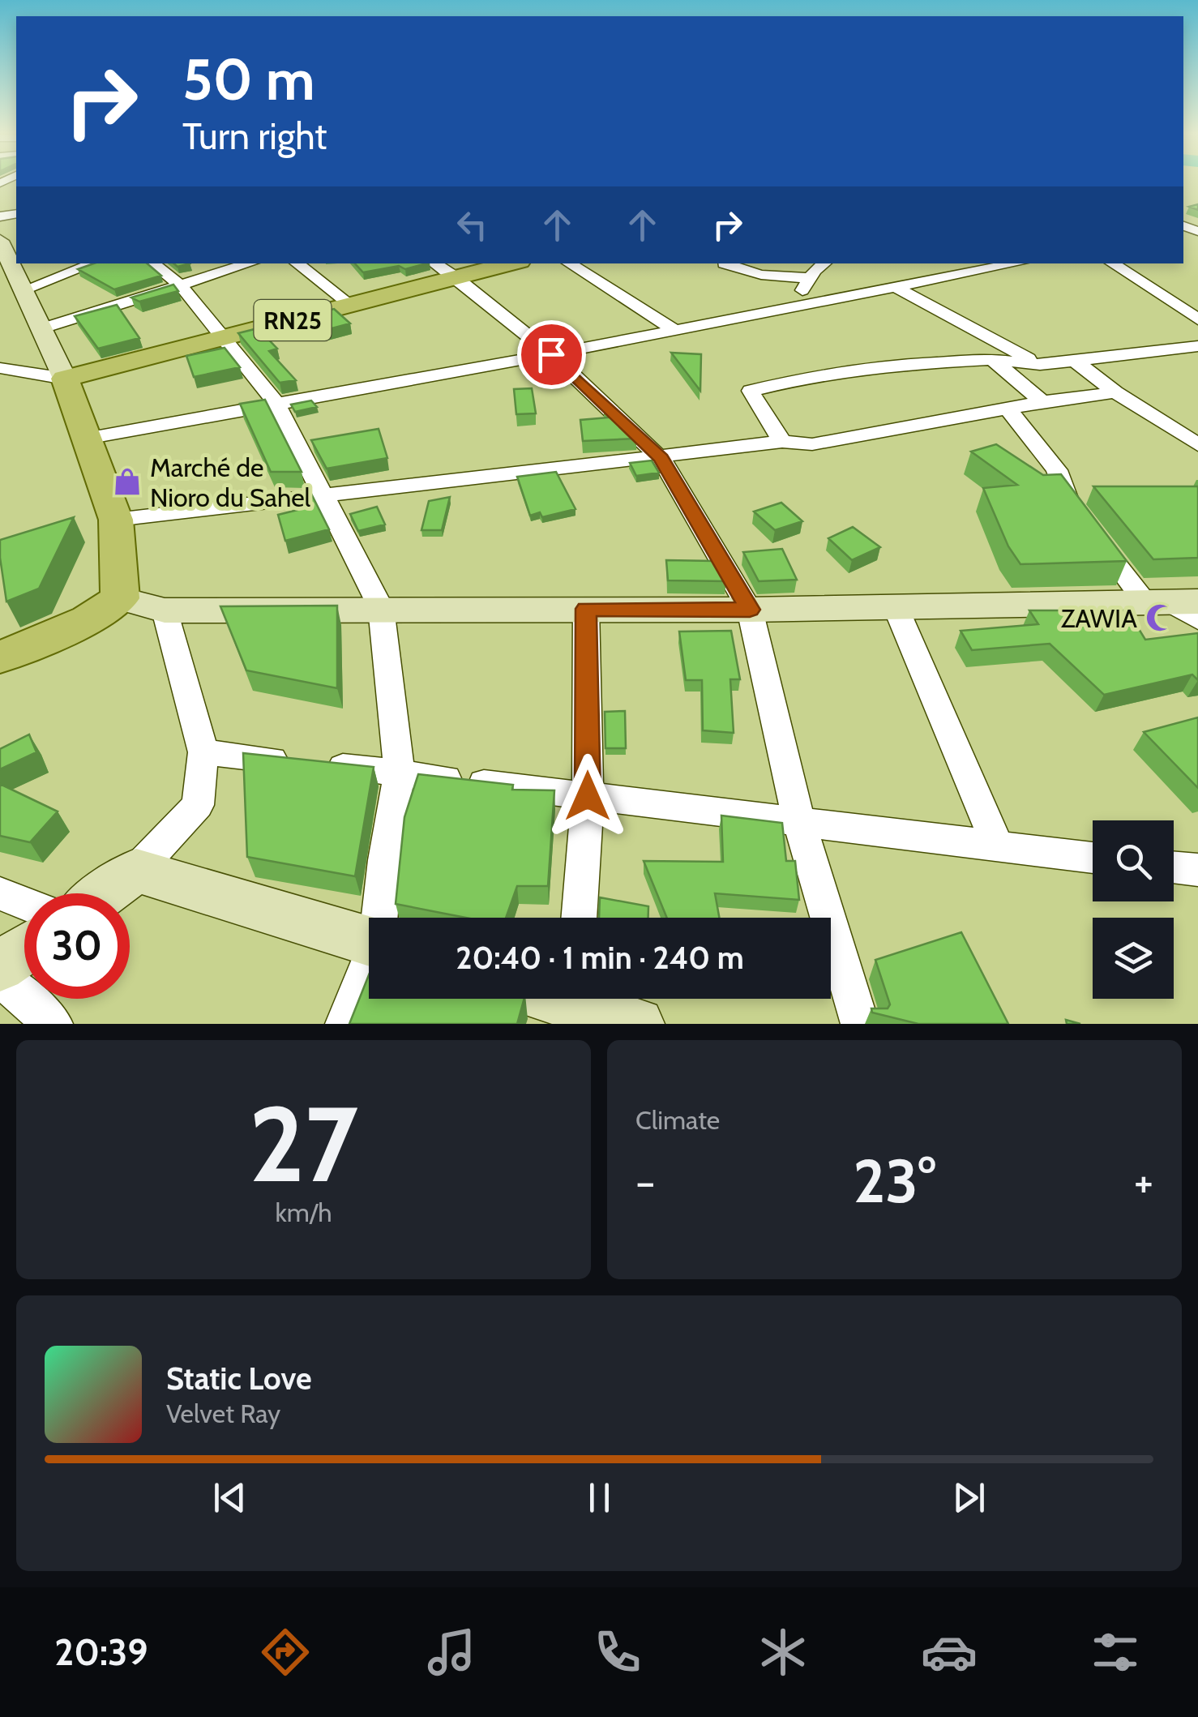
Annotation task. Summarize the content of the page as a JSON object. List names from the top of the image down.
{
  "streets": {
    "main road": ["RN25"]
  },
  "places": {
    "shop": ["Marché de Nioro du Sahel"],
    "mosque": ["ZAWIA"]
  },
  "page": {
    "turn": ["50 m", "Turn right"],
    "limit": "30",
    "trip": "20:40 · 1 min · 240 m",
    "tile": [
      ["27", "km/h"],
      "Climate"
    ],
    "heat": ["−", "23°", "+"],
    "song": ["Static Love", "Velvet Ray"],
    "tabs": "20:39"
  }
}
